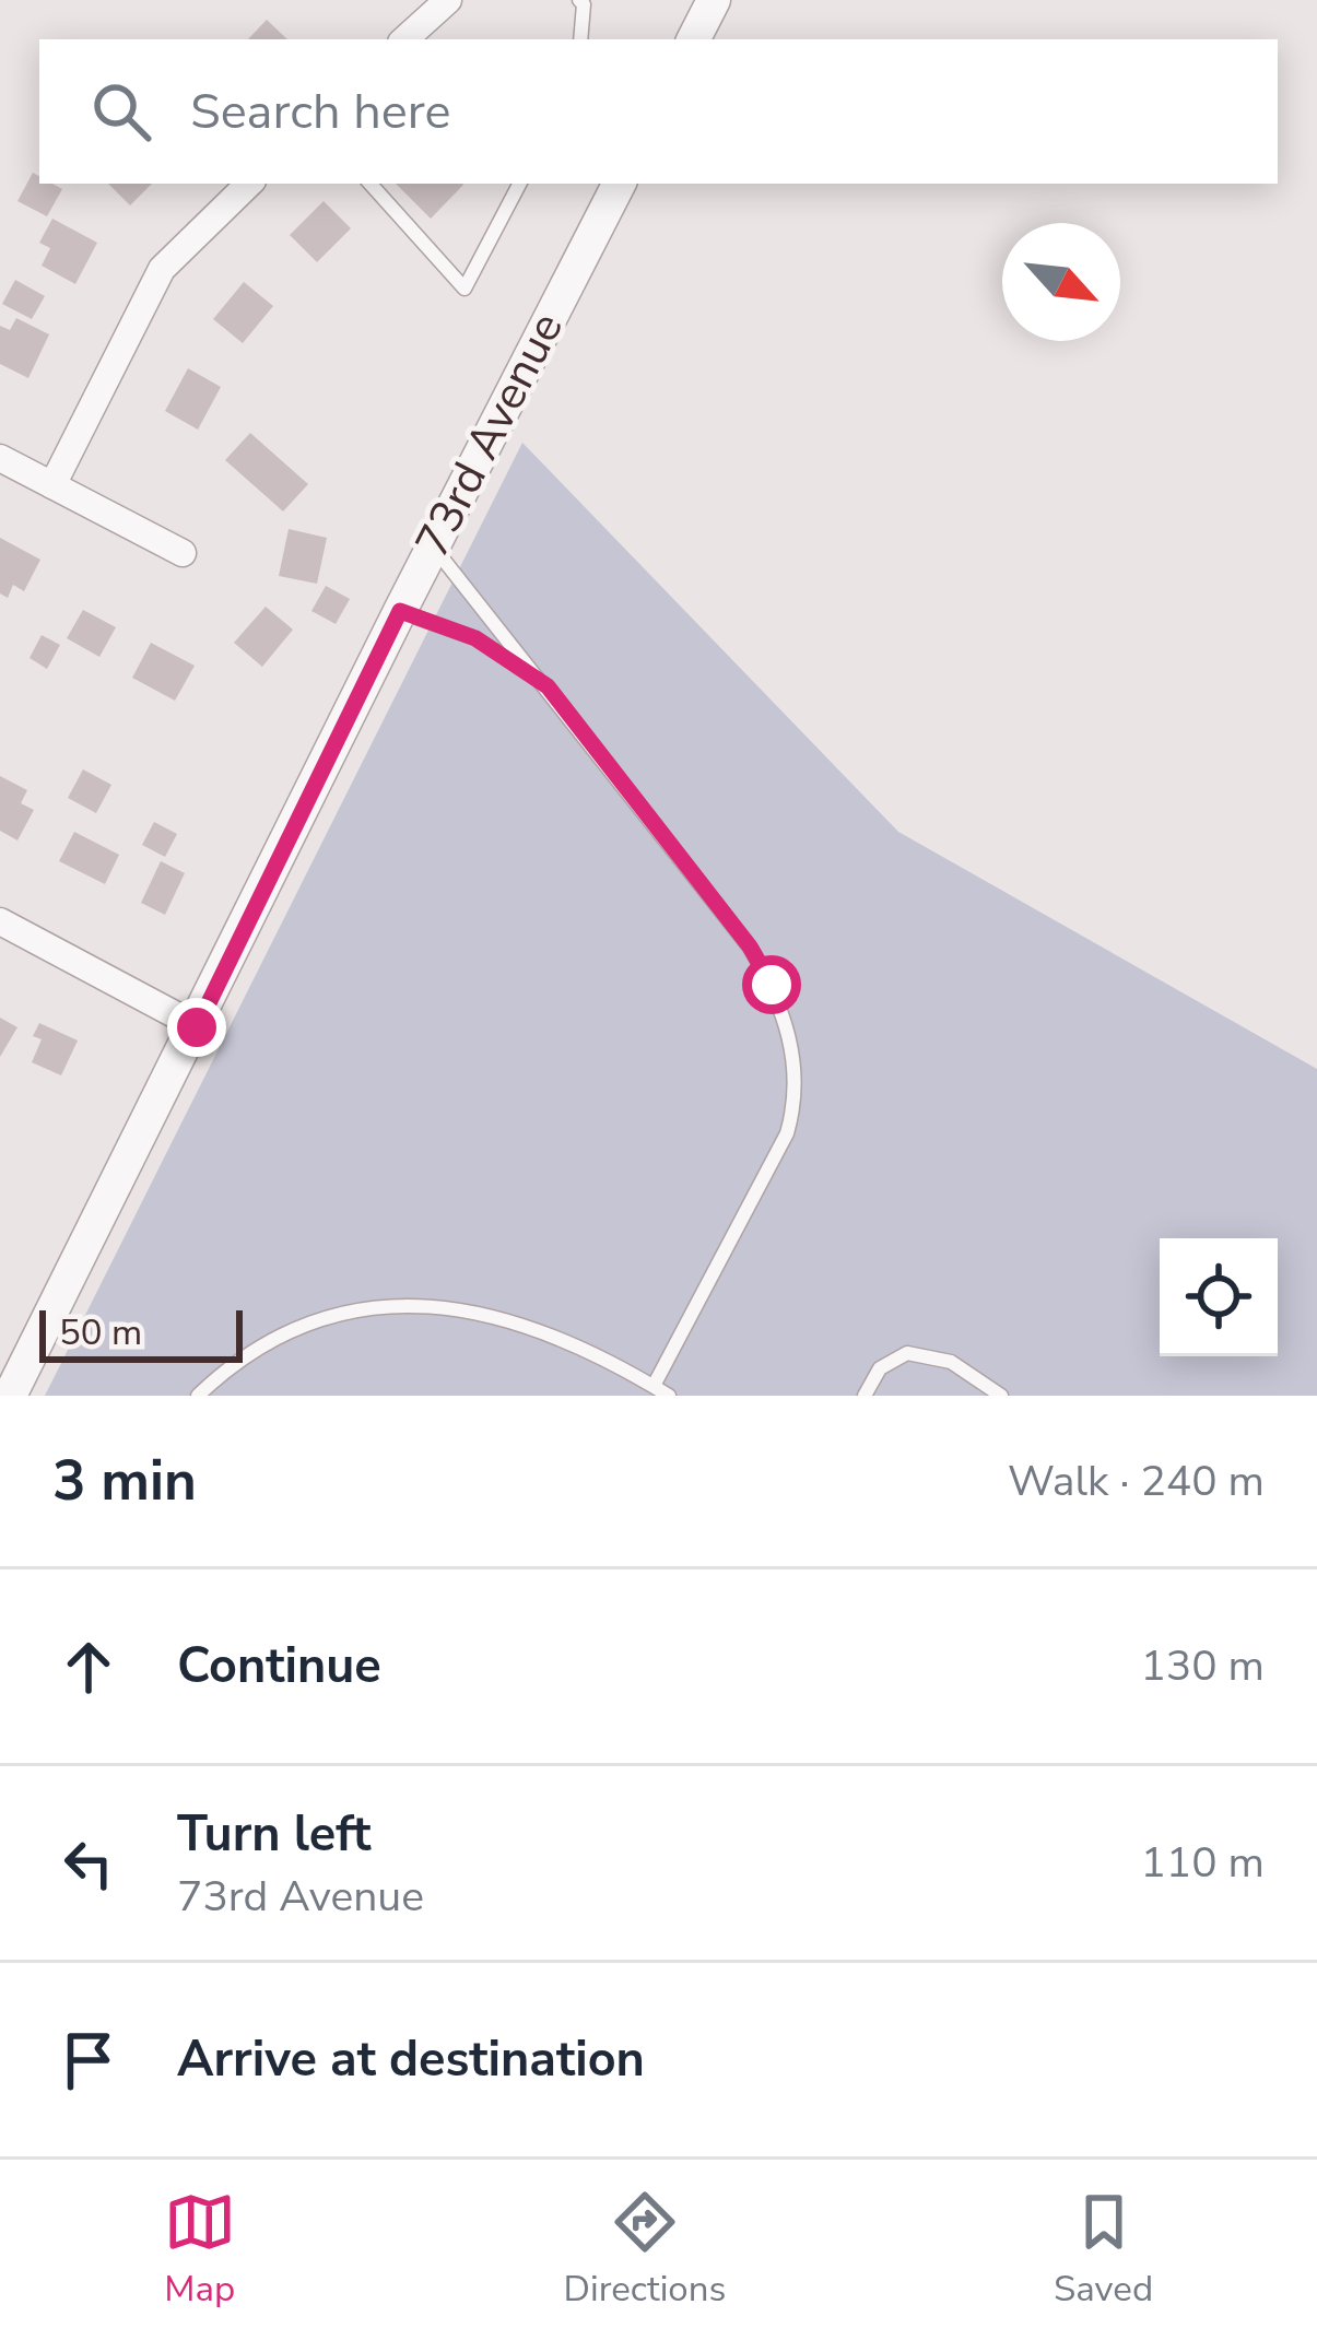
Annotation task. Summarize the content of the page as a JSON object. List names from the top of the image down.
{
  "streets": {
    "street": ["73rd Avenue"]
  },
  "scale_bar": "50 m",
  "north": "bottom right",
  "page": {
    "search": "Search here",
    "scale": "50 m",
    "heading": ["3 min", "Walk · 240 m"],
    "list": [
      ["Continue", "130 m"],
      ["Turn left", "73rd Avenue", "110 m"],
      "Arrive at destination"
    ],
    "nav": ["Map", "Directions", "Saved"]
  }
}
